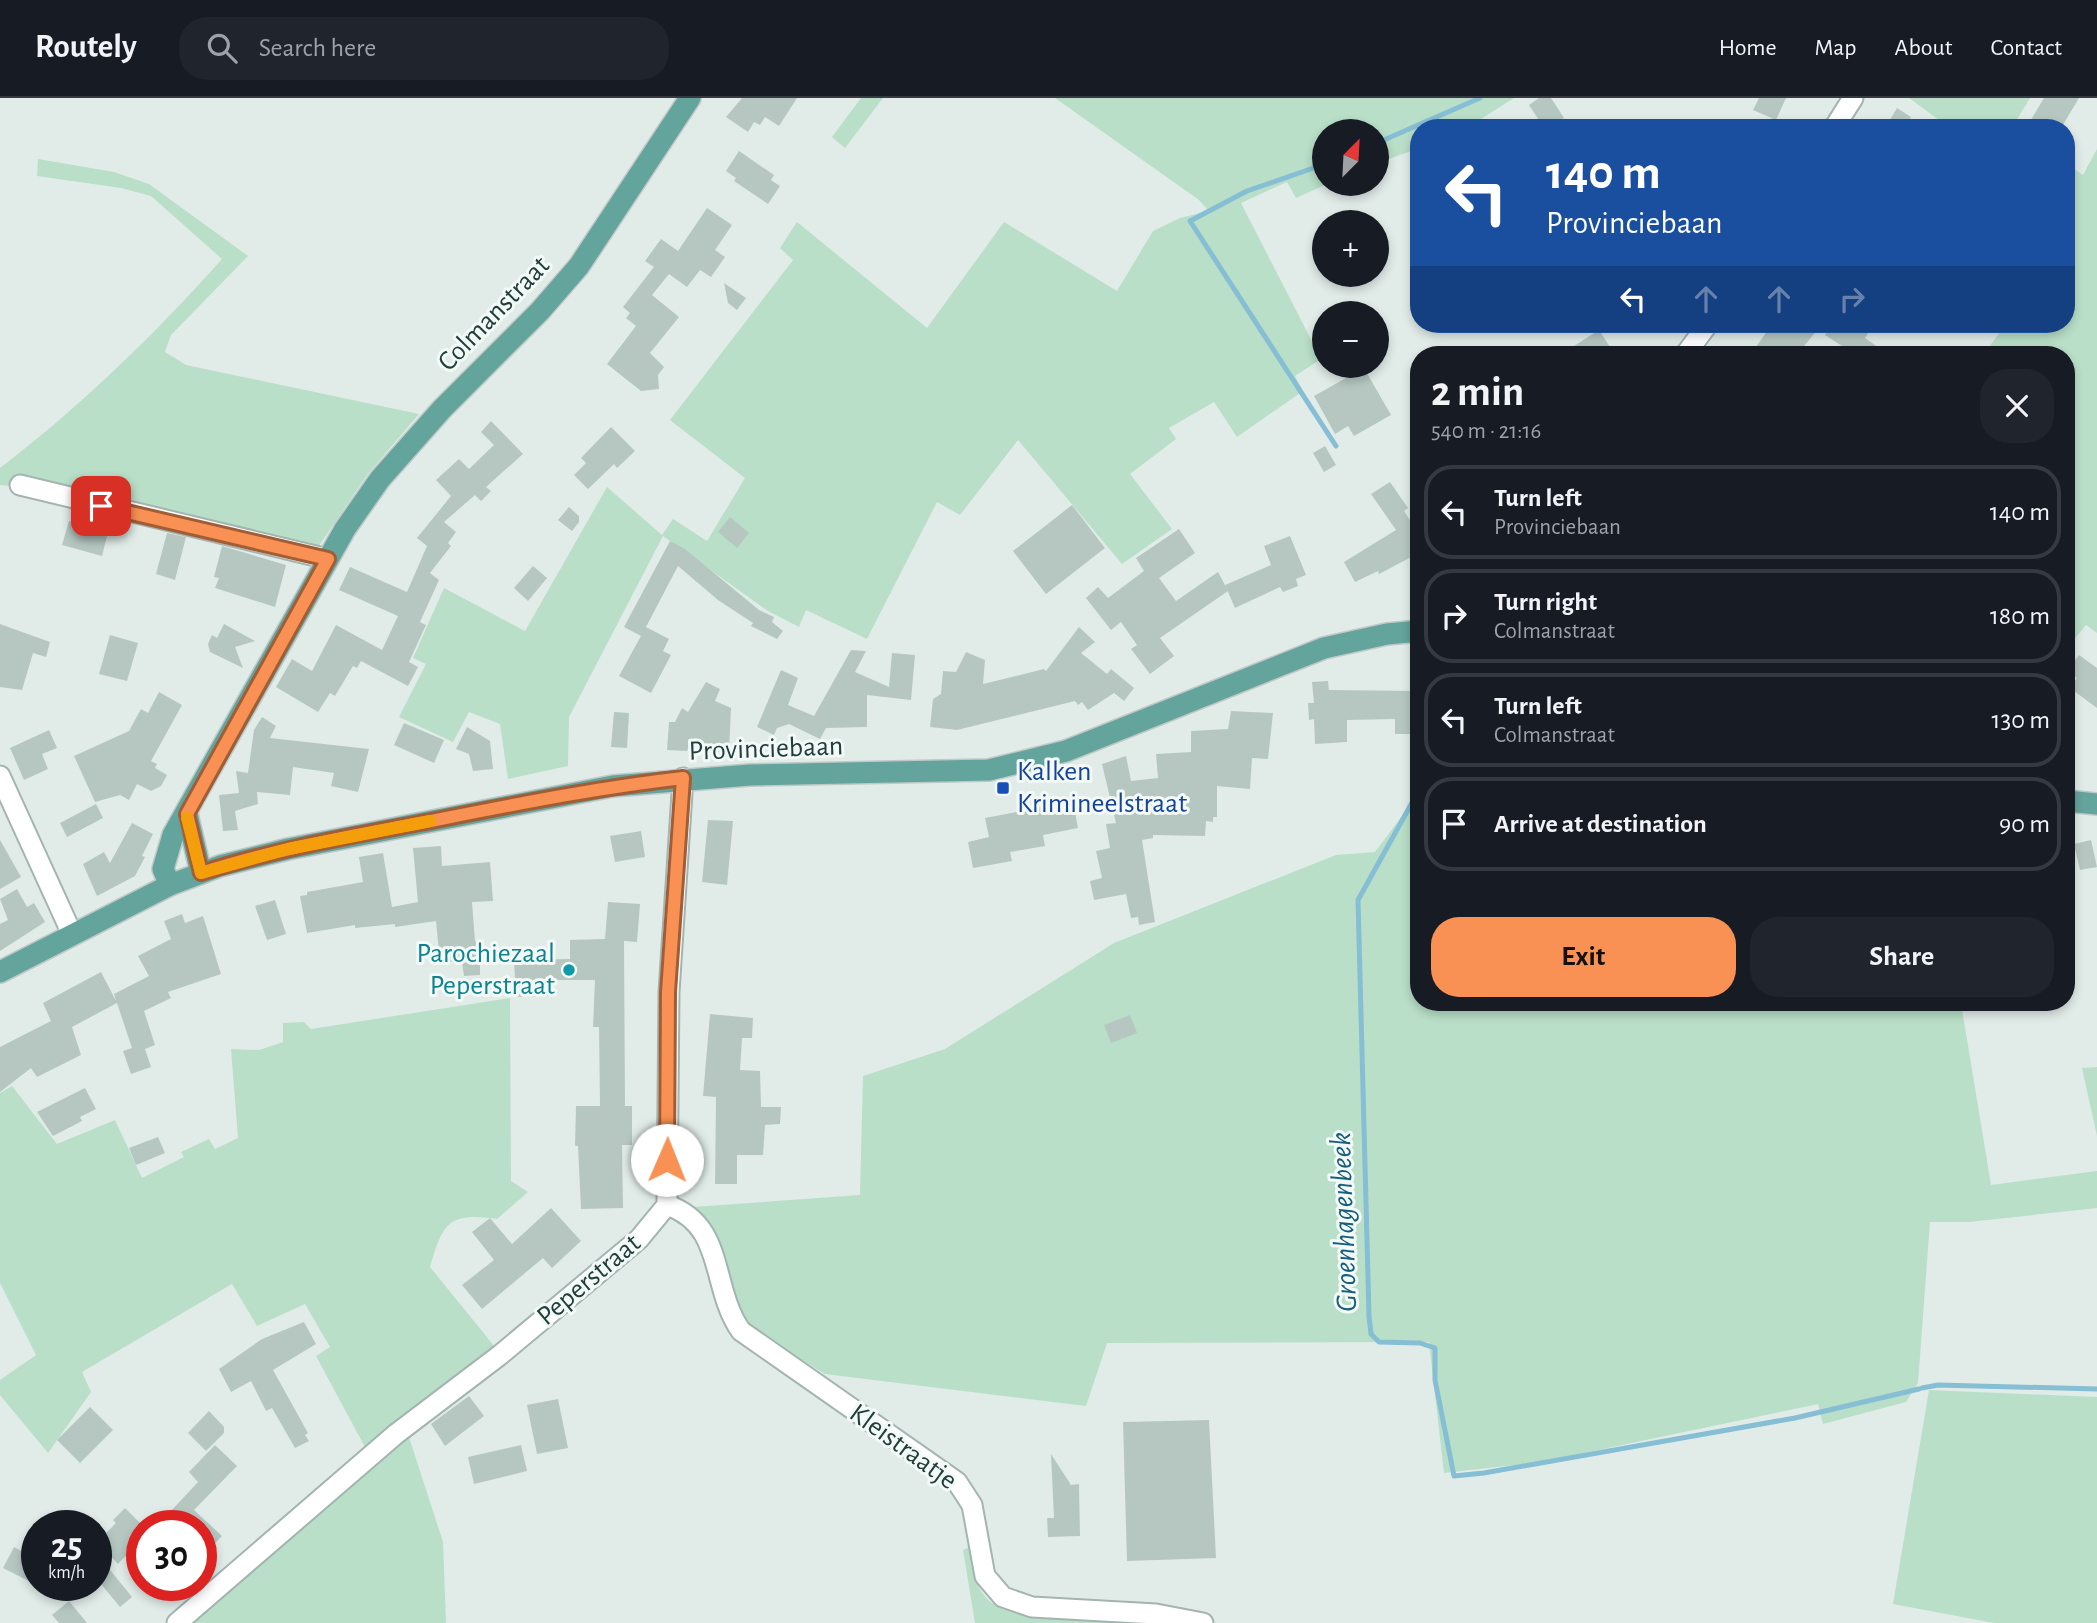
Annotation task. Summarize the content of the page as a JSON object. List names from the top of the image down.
{
  "streets": {
    "main road": ["Colmanstraat", "Provinciebaan"],
    "street": ["Peperstraat", "Kleistraatje"]
  },
  "crossings": [
    ["Colmanstraat", "Provinciebaan"],
    ["Peperstraat", "Kleistraatje"]
  ],
  "water": ["Groenhagenbeek"],
  "places": {
    "transit": ["Kalken Krimineelstraat"],
    "other": ["Parochiezaal Peperstraat"]
  },
  "north": "top right",
  "page": {
    "header": "Routely",
    "search": "Search here",
    "nav": [
      "Home",
      "Map",
      "About",
      "Contact"
    ],
    "map_buttons": ["+", "−"],
    "turn": ["140 m", "Provinciebaan"],
    "heading": ["2 min", "540 m · 21:16"],
    "list": [
      {
        "name": "Turn left",
        "note": "Provinciebaan",
        "value": "140 m"
      },
      {
        "name": "Turn right",
        "note": "Colmanstraat",
        "value": "180 m"
      },
      {
        "name": "Turn left",
        "note": "Colmanstraat",
        "value": "130 m"
      },
      {
        "name": "Arrive at destination",
        "value": "90 m"
      }
    ],
    "buttons": ["Exit", "Share"],
    "speed": "25 km/h",
    "limit": "30"
  }
}
